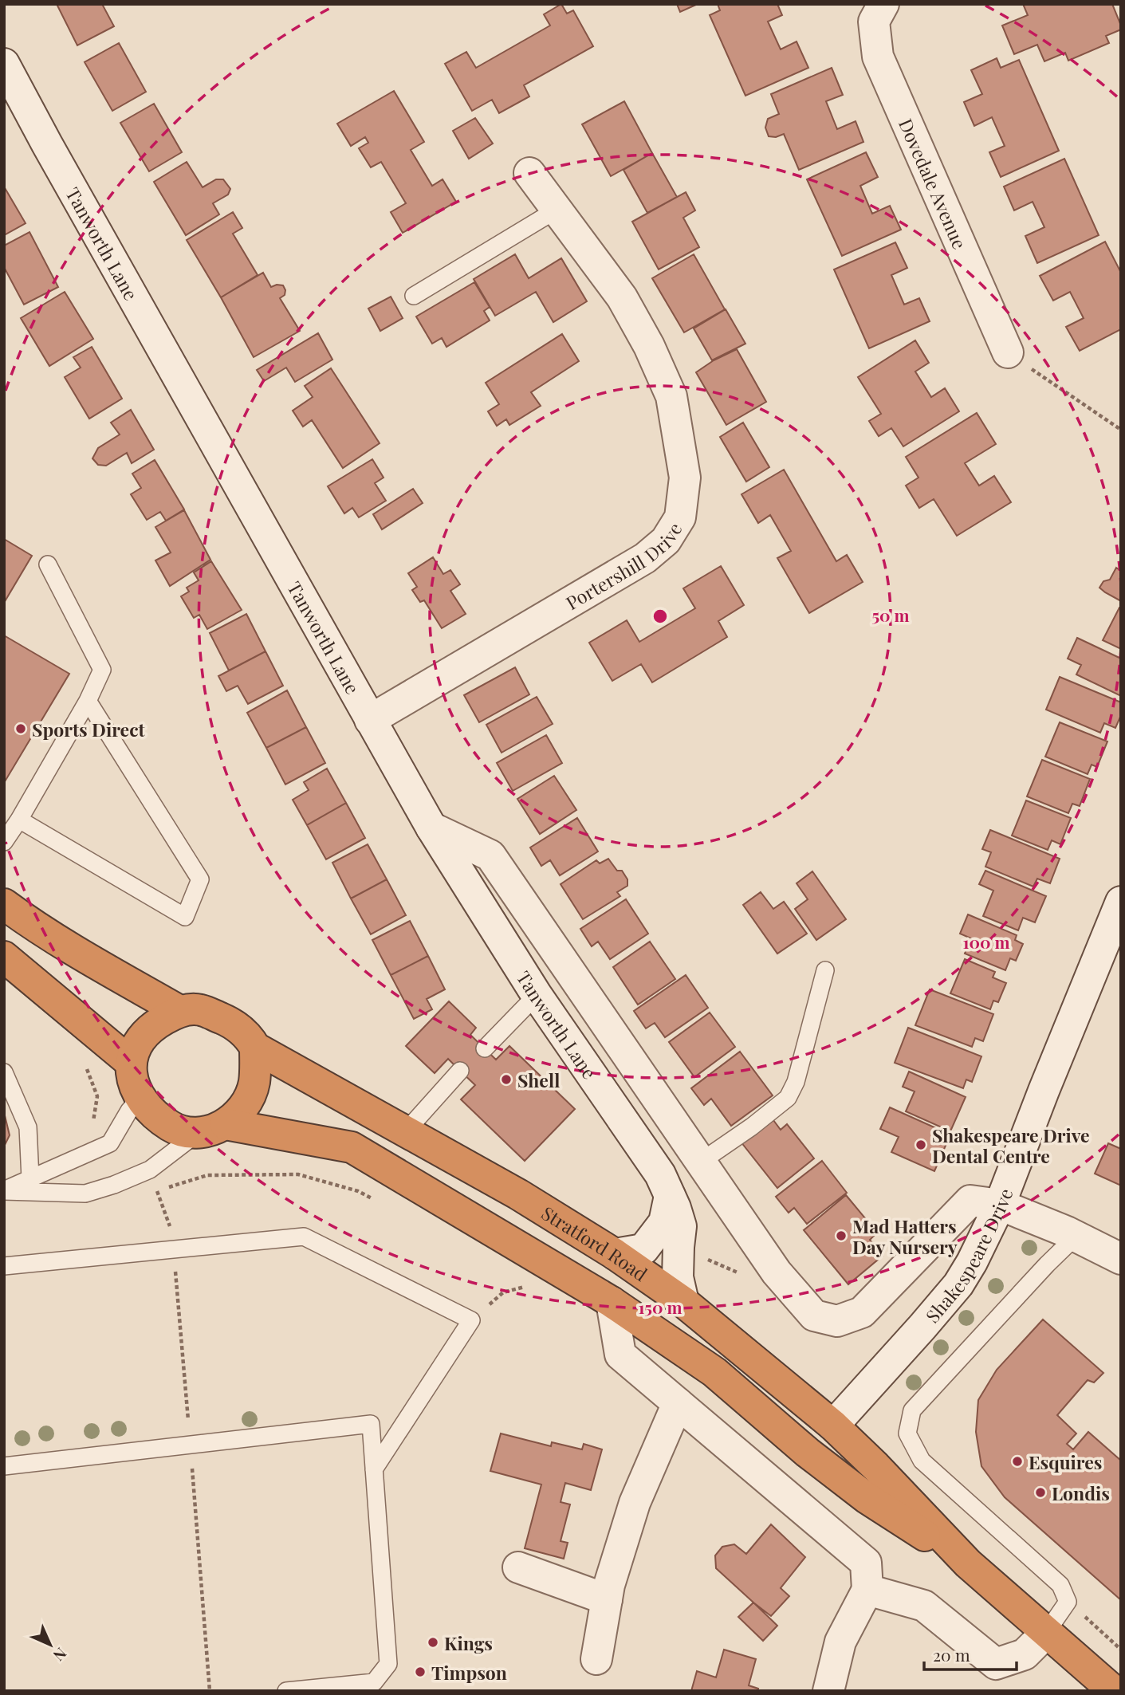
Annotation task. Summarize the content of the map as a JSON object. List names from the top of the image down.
{
  "streets": {
    "highway": ["Stratford Road"],
    "street": [
      "Dovedale Avenue",
      "Tanworth Lane",
      "Portershill Drive",
      "Shakespeare Drive"
    ]
  },
  "crossings": [
    ["Tanworth Lane", "Portershill Drive"],
    ["Tanworth Lane", "Stratford Road"],
    ["Stratford Road", "Shakespeare Drive"]
  ],
  "places": [
    "Sports Direct",
    "Shell",
    "Shakespeare Drive Dental Centre",
    "Mad Hatters Day Nursery",
    "Esquires",
    "Londis",
    "Kings",
    "Timpson"
  ],
  "scale_bar": "20 m",
  "north": "bottom right",
  "rings": ["50 m", "100 m", "150 m"]
}
